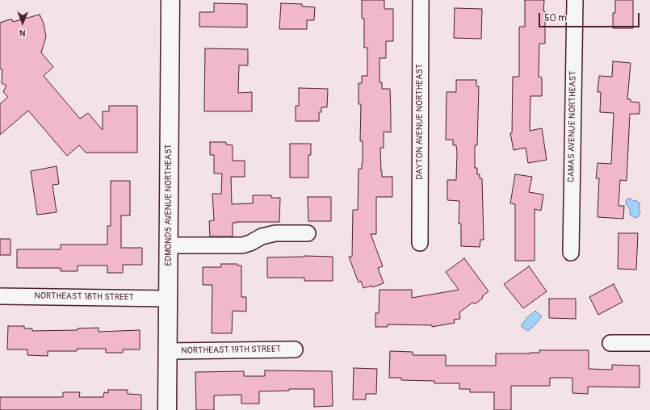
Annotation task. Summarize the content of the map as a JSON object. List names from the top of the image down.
{
  "streets": {
    "street": [
      "DAYTON AVENUE NORTHEAST",
      "CAMAS AVENUE NORTHEAST",
      "EDMONDS AVENUE NORTHEAST",
      "NORTHEAST 18TH STREET",
      "NORTHEAST 19TH STREET"
    ]
  },
  "crossings": [
    ["EDMONDS AVENUE NORTHEAST", "NORTHEAST 18TH STREET"],
    ["EDMONDS AVENUE NORTHEAST", "NORTHEAST 19TH STREET"]
  ],
  "scale_bar": "50 m",
  "north": "bottom"
}
